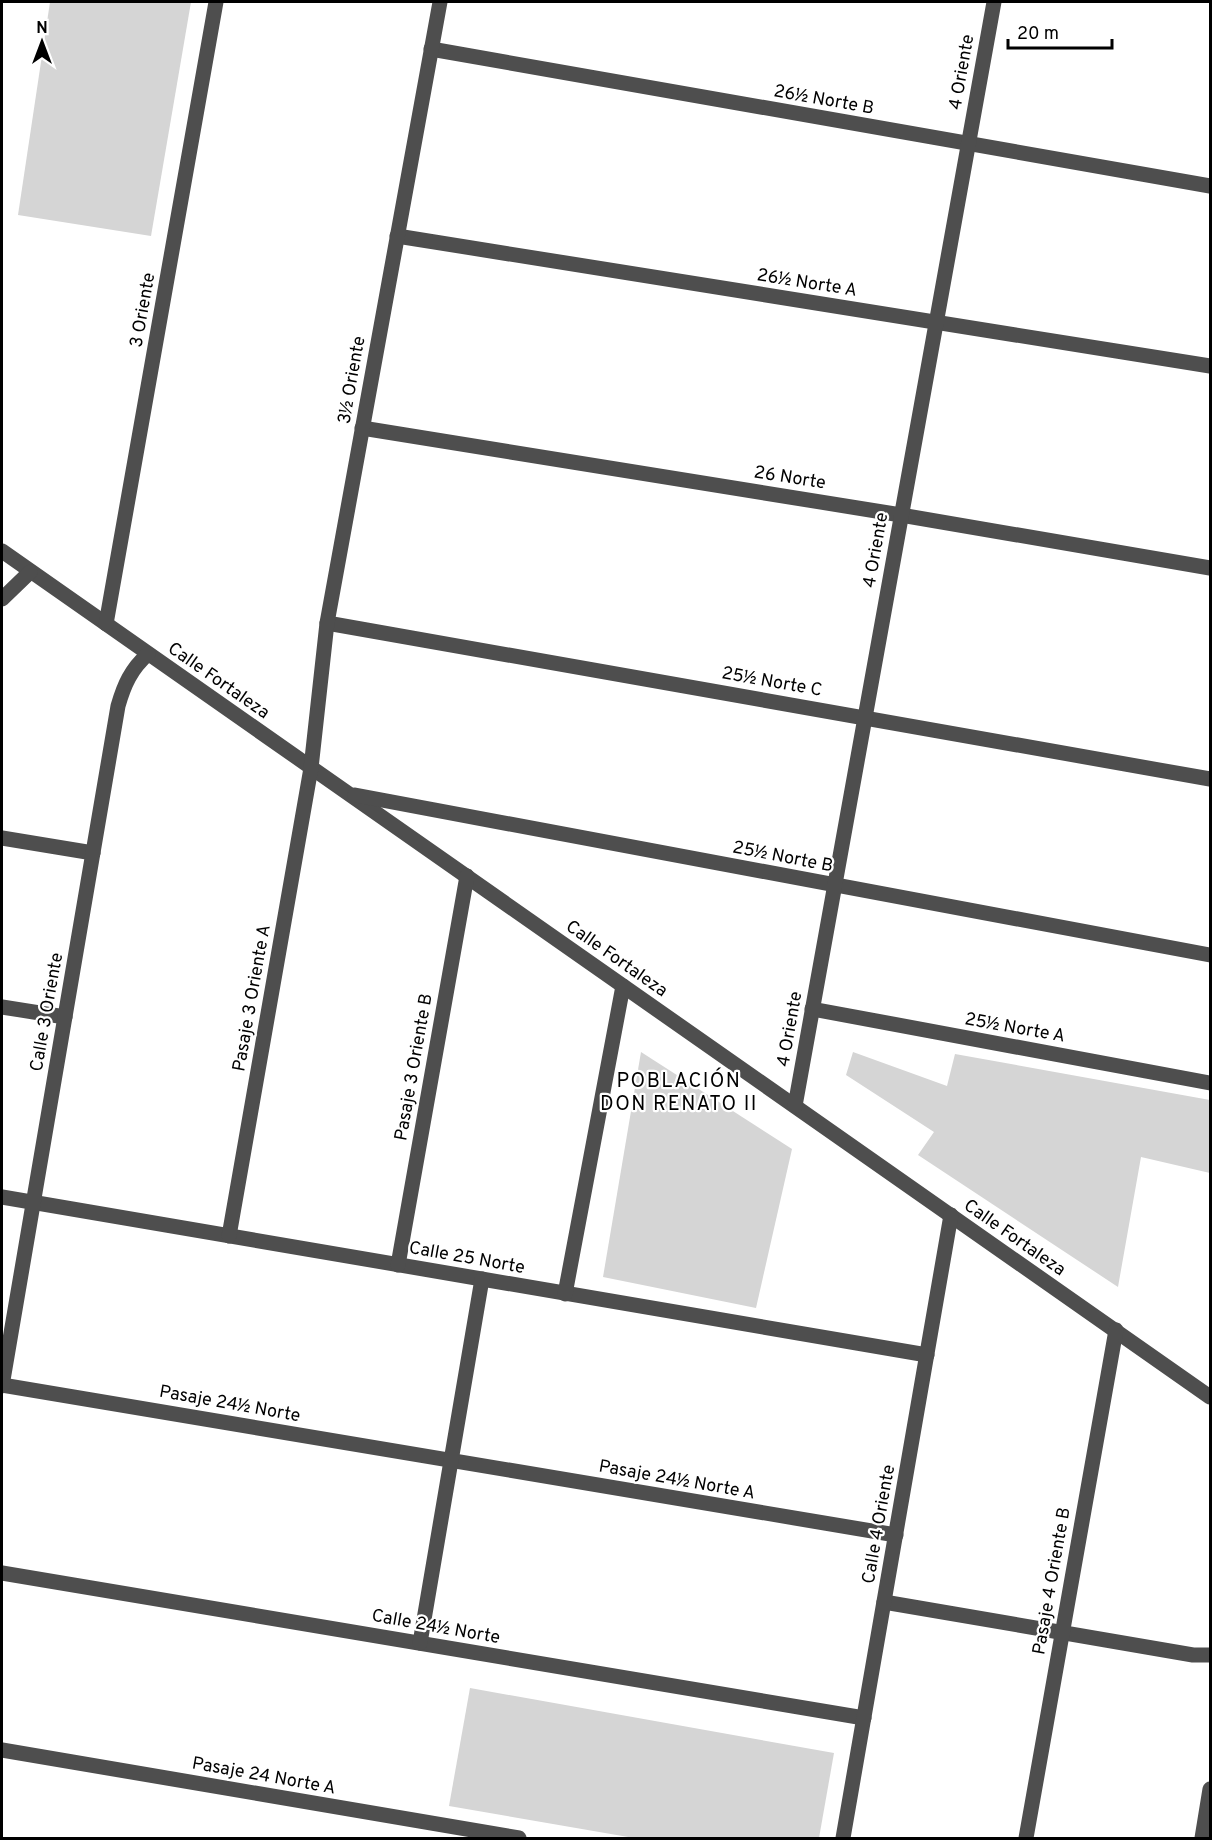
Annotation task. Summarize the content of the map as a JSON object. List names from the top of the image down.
{
  "streets": {
    "street": [
      "4 Oriente",
      "26½ Norte B",
      "26½ Norte A",
      "3 Oriente",
      "3½ Oriente",
      "26 Norte",
      "Calle Fortaleza",
      "25½ Norte C",
      "25½ Norte B",
      "Pasaje 3 Oriente A",
      "Calle 3 Oriente",
      "25½ Norte A",
      "Pasaje 3 Oriente B",
      "Calle 25 Norte",
      "Pasaje 24½ Norte",
      "Pasaje 24½ Norte A",
      "Calle 4 Oriente",
      "Pasaje 4 Oriente B",
      "Calle 24½ Norte",
      "Pasaje 24 Norte A"
    ]
  },
  "crossings": [
    ["4 Oriente", "26½ Norte B"],
    ["4 Oriente", "26½ Norte A"],
    ["4 Oriente", "26 Norte"],
    ["4 Oriente", "Calle Fortaleza"],
    ["4 Oriente", "25½ Norte C"],
    ["4 Oriente", "25½ Norte B"],
    ["4 Oriente", "25½ Norte A"],
    ["26½ Norte B", "3½ Oriente"],
    ["26½ Norte A", "3½ Oriente"],
    ["3 Oriente", "Calle Fortaleza"],
    ["3½ Oriente", "26 Norte"],
    ["3½ Oriente", "Calle Fortaleza"],
    ["3½ Oriente", "25½ Norte C"],
    ["3½ Oriente", "Pasaje 3 Oriente A"],
    ["Calle Fortaleza", "25½ Norte B"],
    ["Calle Fortaleza", "Pasaje 3 Oriente A"],
    ["Calle Fortaleza", "Calle 3 Oriente"],
    ["Calle Fortaleza", "Pasaje 3 Oriente B"],
    ["Calle Fortaleza", "Calle 4 Oriente"],
    ["Calle Fortaleza", "Pasaje 4 Oriente B"],
    ["Pasaje 3 Oriente A", "Calle 25 Norte"],
    ["Calle 3 Oriente", "Calle 25 Norte"],
    ["Calle 3 Oriente", "Pasaje 24½ Norte"],
    ["Pasaje 3 Oriente B", "Calle 25 Norte"],
    ["Calle 25 Norte", "Calle 4 Oriente"],
    ["Pasaje 24½ Norte", "Pasaje 24½ Norte A"],
    ["Pasaje 24½ Norte A", "Calle 4 Oriente"],
    ["Calle 4 Oriente", "Calle 24½ Norte"]
  ],
  "districts": ["POBLACIÓN DON RENATO II"],
  "scale_bar": "20 m",
  "north": "top"
}
